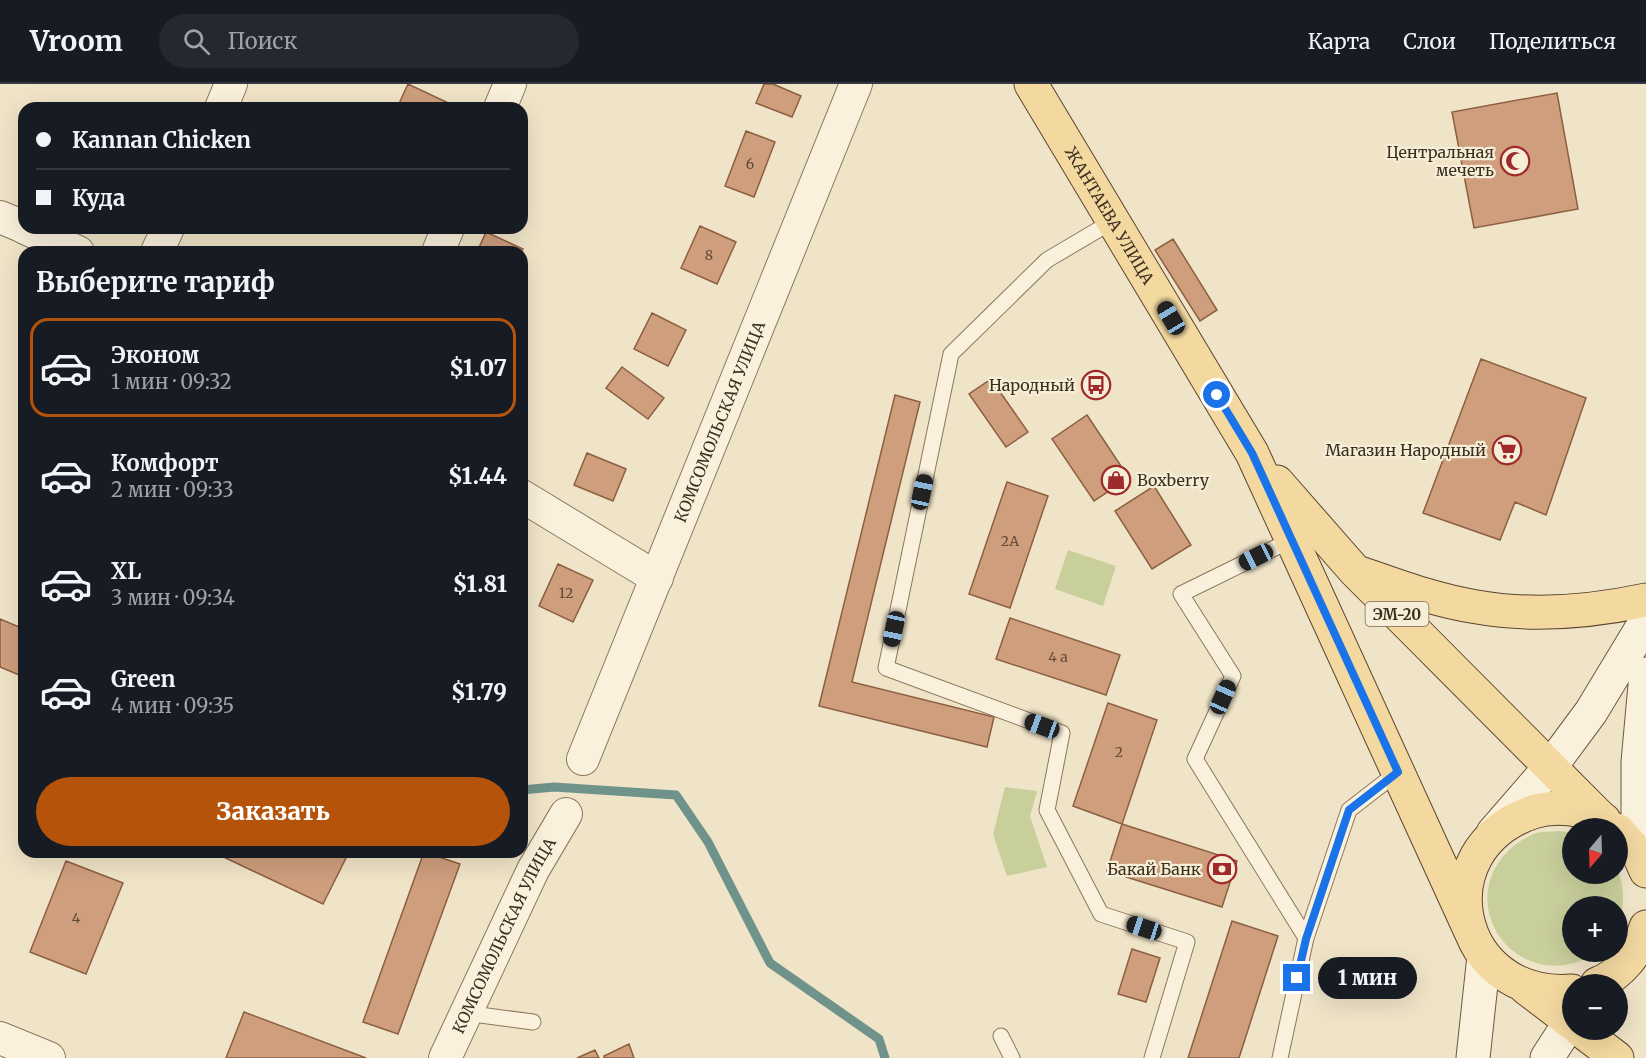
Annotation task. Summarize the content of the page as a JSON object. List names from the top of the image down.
{
  "streets": {
    "main road": ["ЖАНТАЕВА УЛИЦА", "ЭМ-20"],
    "street": ["КОМСОМОЛЬСКАЯ УЛИЦА"]
  },
  "crossings": [
    ["ЖАНТАЕВА УЛИЦА", "ЭМ-20"]
  ],
  "places": {
    "mosque": ["Центральная мечеть"],
    "bus stop": ["Народный"],
    "supermarket": ["Магазин Народный"],
    "shop": ["Boxberry"],
    "bank": ["Бакай Банк"]
  },
  "house_numbers": [
    "6",
    "8",
    "2А",
    "12",
    "4 а",
    "2",
    "4"
  ],
  "north": "bottom",
  "page": {
    "header": "Vroom",
    "search": "Поиск",
    "nav": ["Карта", "Слои", "Поделиться"],
    "banner": ["Kannan Chicken", "Куда"],
    "heading": "Выберите тариф",
    "list": [
      {
        "name": "Эконом",
        "note": "1 мин · 09:32",
        "value": "$1.07"
      },
      {
        "name": "Комфорт",
        "note": "2 мин · 09:33",
        "value": "$1.44"
      },
      {
        "name": "XL",
        "note": "3 мин · 09:34",
        "value": "$1.81"
      },
      {
        "name": "Green",
        "note": "4 мин · 09:35",
        "value": "$1.79"
      }
    ],
    "buttons": "Заказать",
    "map_buttons": ["+", "−"],
    "bubble": "1 мин"
  }
}
